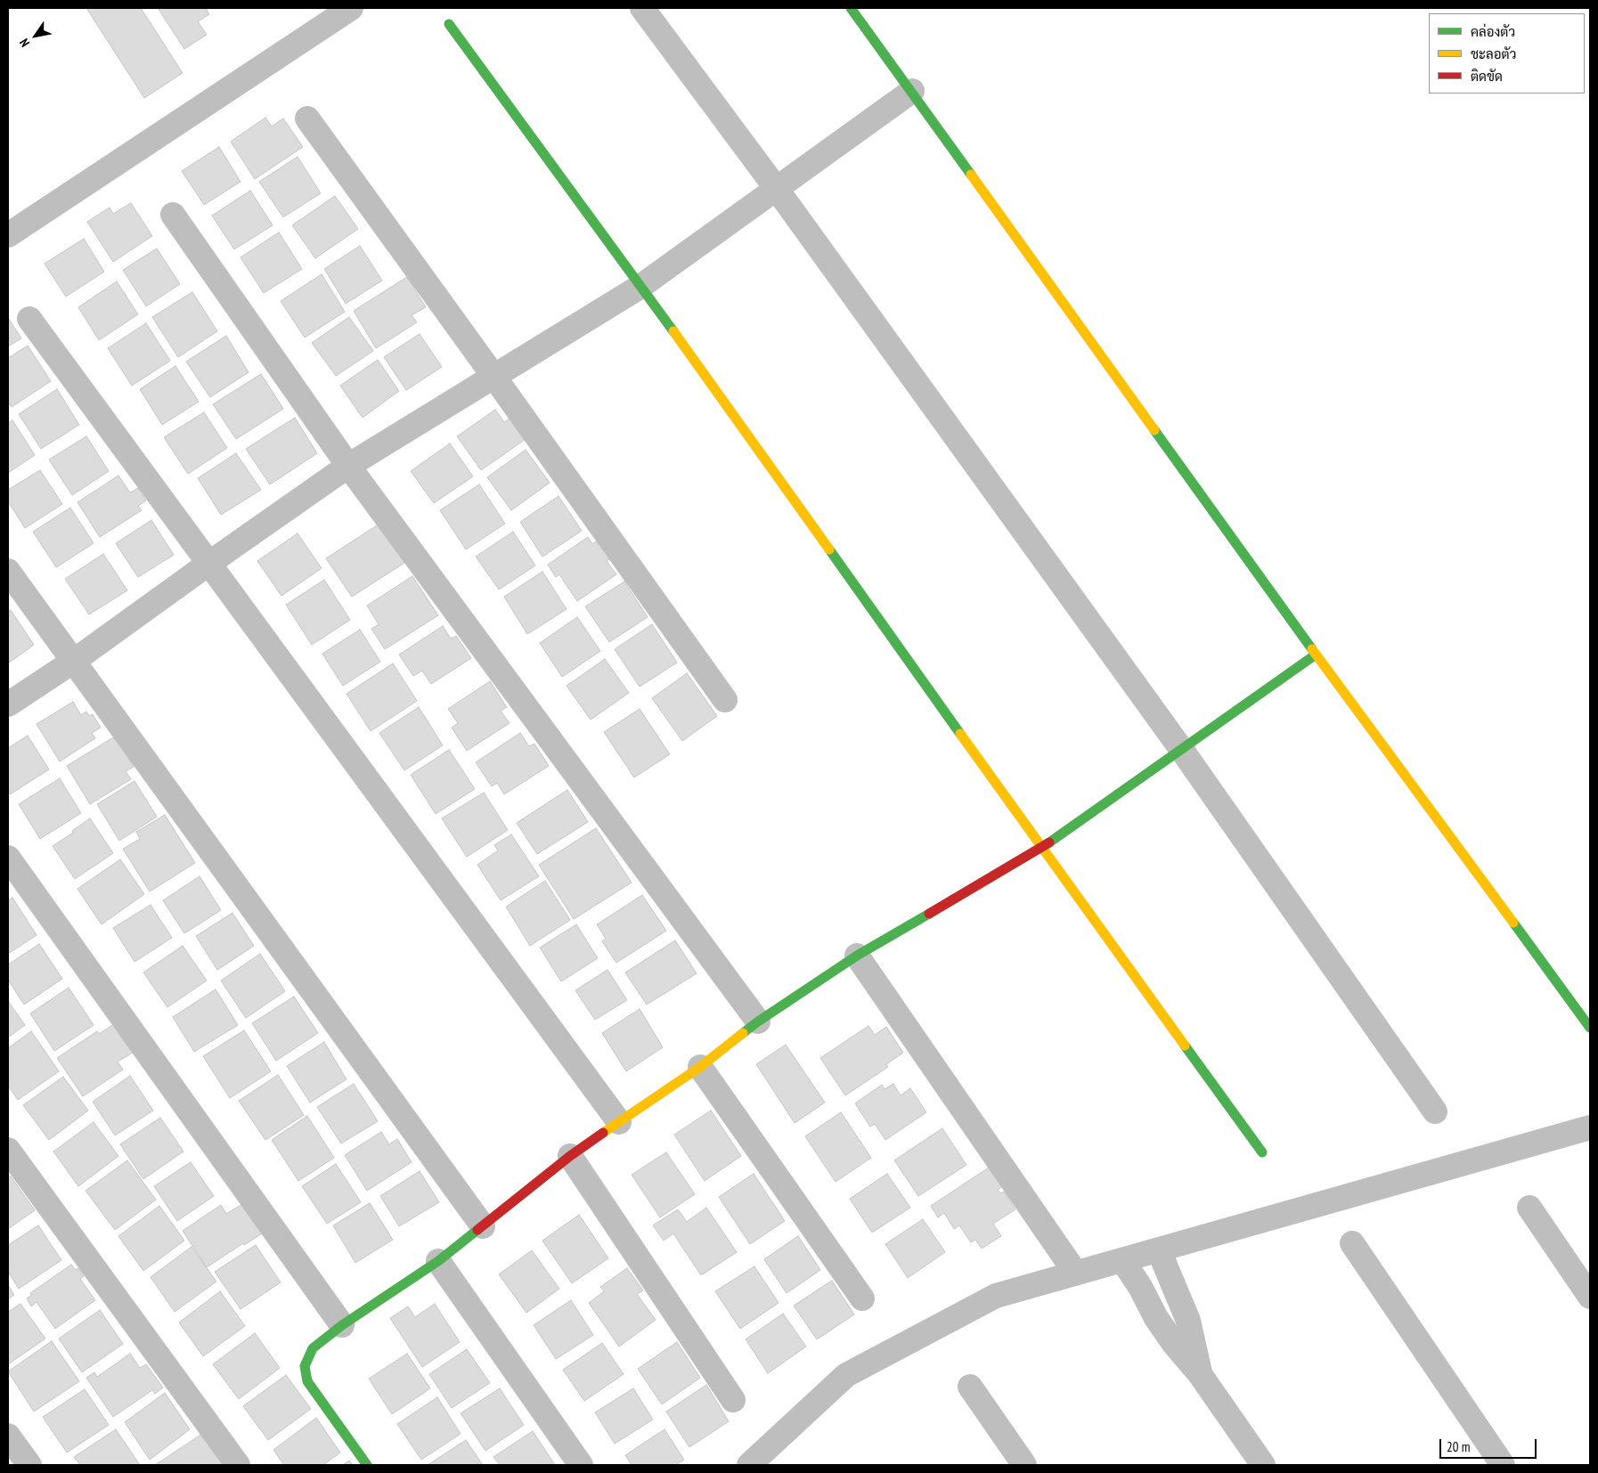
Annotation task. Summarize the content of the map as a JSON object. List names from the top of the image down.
{
  "legend": ["คล่องตัว", "ชะลอตัว", "ติดขัด"],
  "scale_bar": "20 m",
  "north": "bottom left"
}
